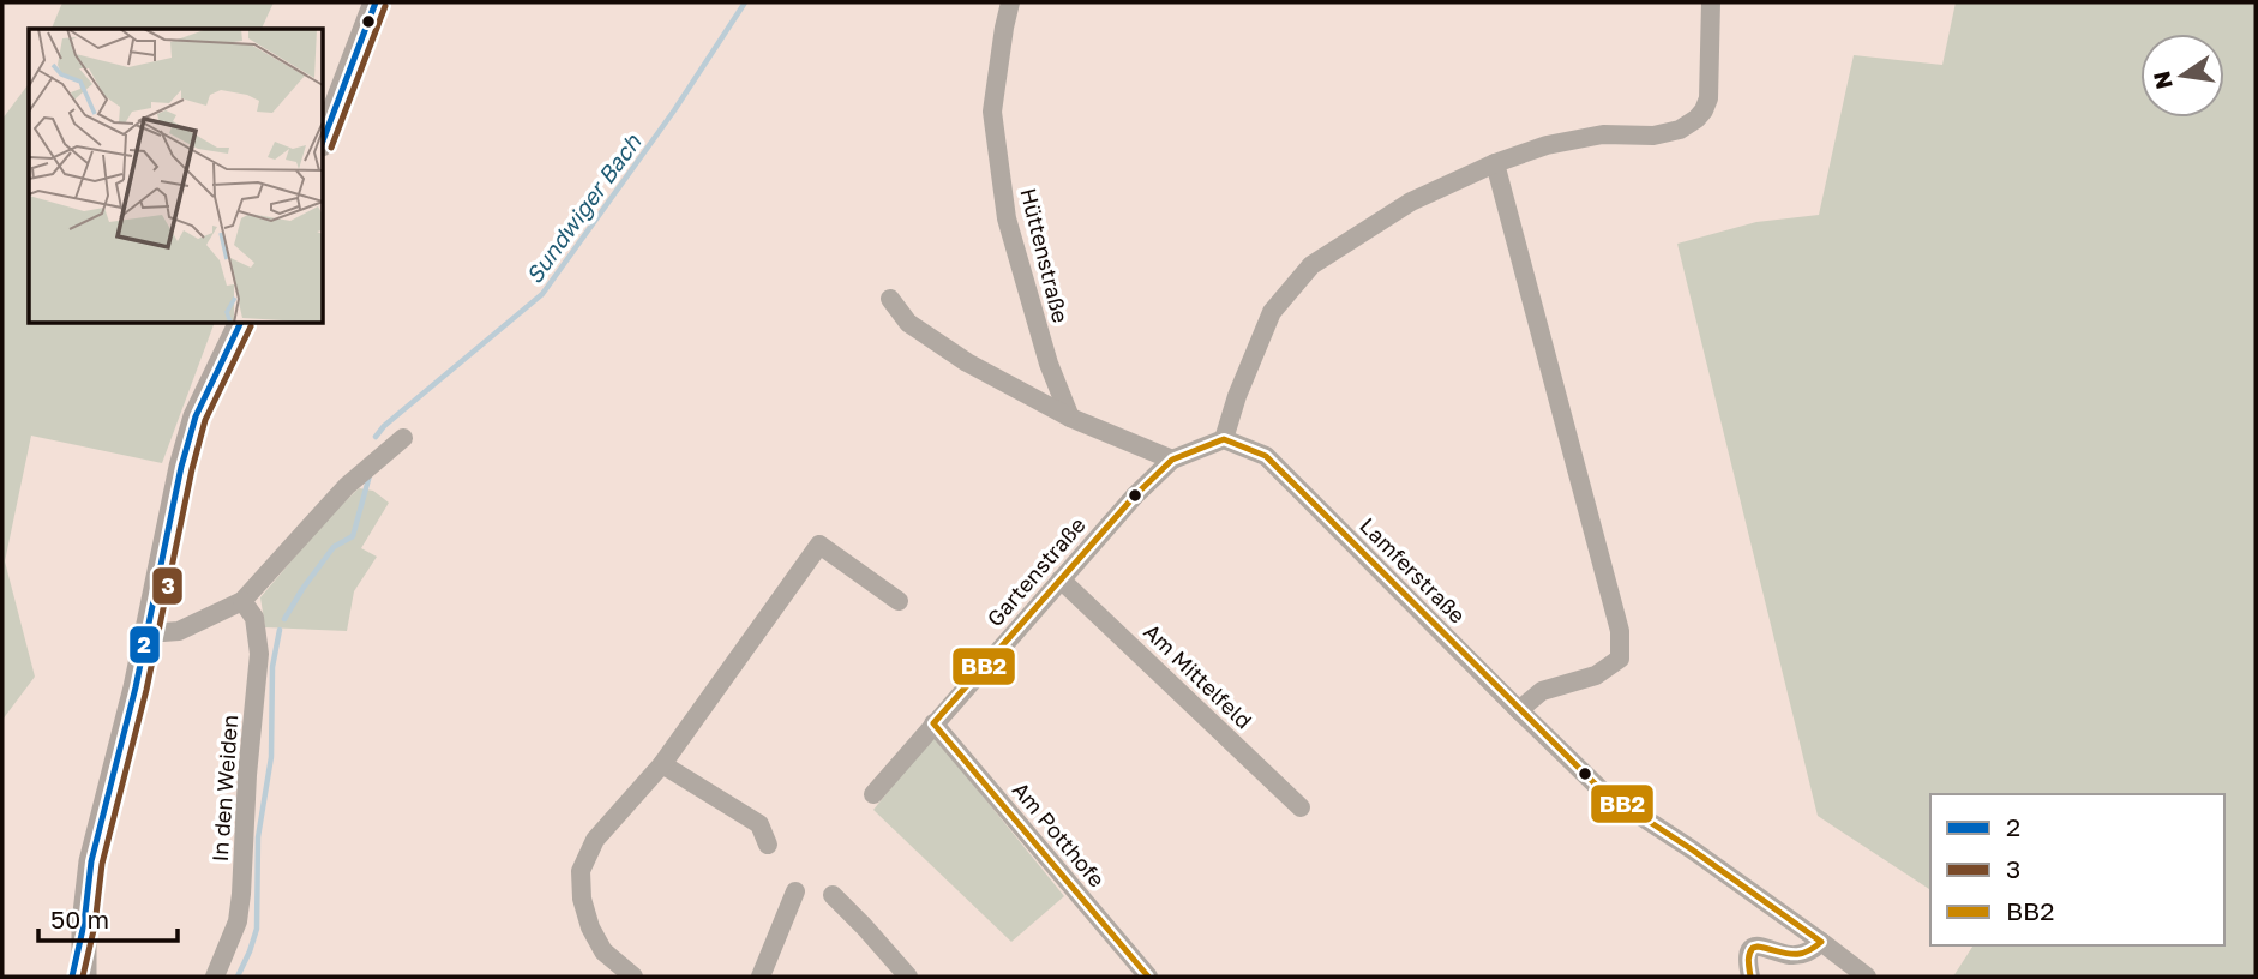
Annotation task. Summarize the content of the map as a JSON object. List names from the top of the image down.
{
  "streets": {
    "street": [
      "Hüttenstraße",
      "Lamferstraße",
      "Gartenstraße",
      "Am Mittelfeld",
      "In den Weiden",
      "Am Potthofe"
    ]
  },
  "crossings": [
    ["Gartenstraße", "Am Mittelfeld"],
    ["Gartenstraße", "Am Potthofe"]
  ],
  "water": ["Sundwiger Bach"],
  "lines": ["transit line 2", "transit line 3", "transit line BB2"],
  "legend": ["2", "3", "BB2"],
  "scale_bar": "50 m",
  "north": "left"
}
